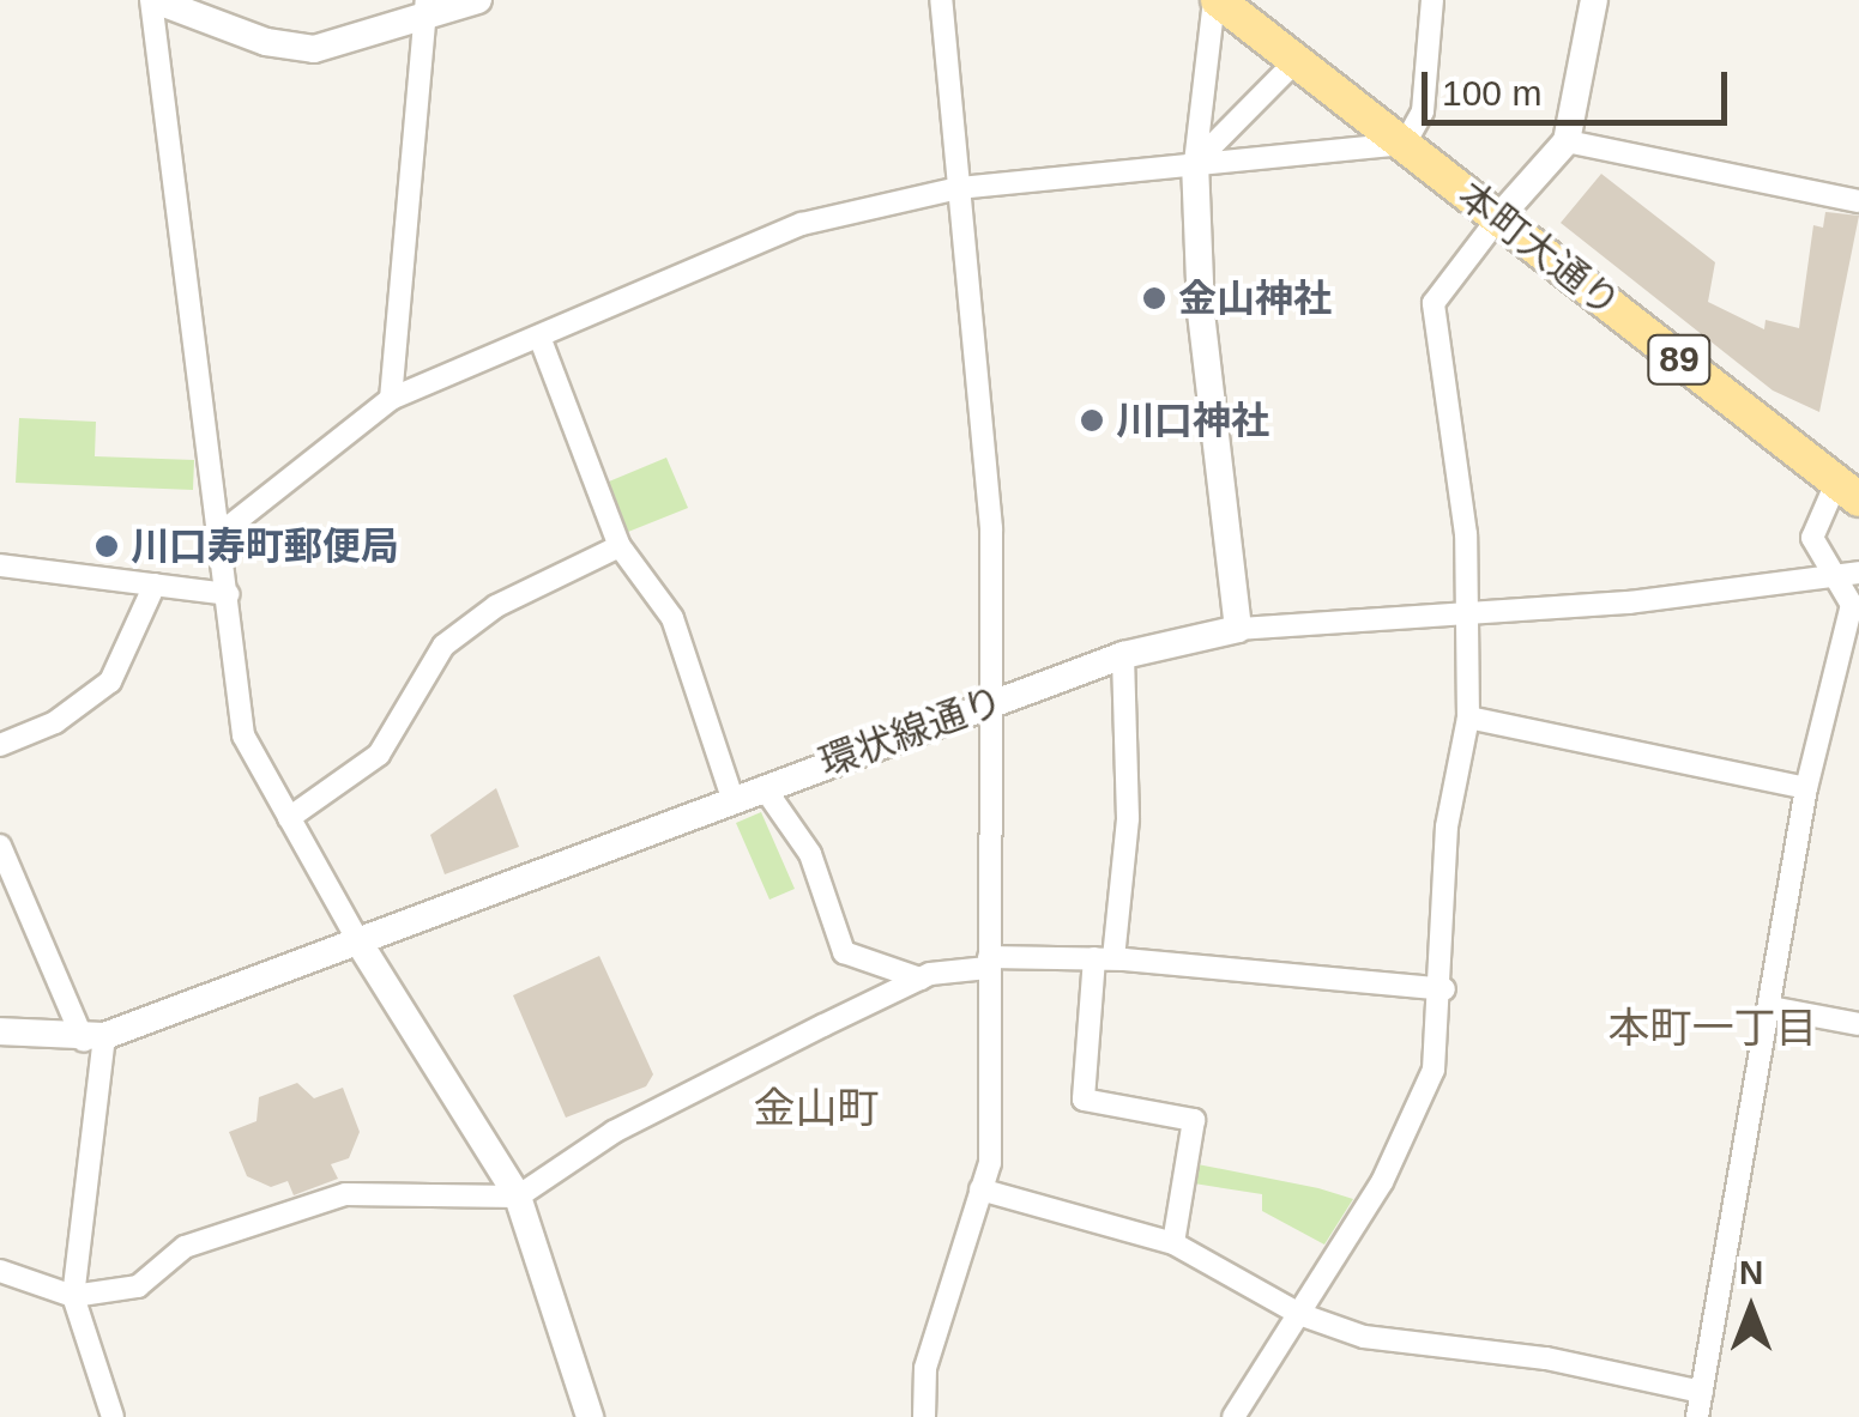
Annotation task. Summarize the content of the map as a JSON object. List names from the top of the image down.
{
  "streets": {
    "main road": ["本町大通り", "89"],
    "street": ["環状線通り"]
  },
  "districts": ["本町一丁目", "金山町"],
  "places": ["金山神社", "川口神社", "川口寿町郵便局"],
  "scale_bar": "100 m",
  "north": "top"
}
